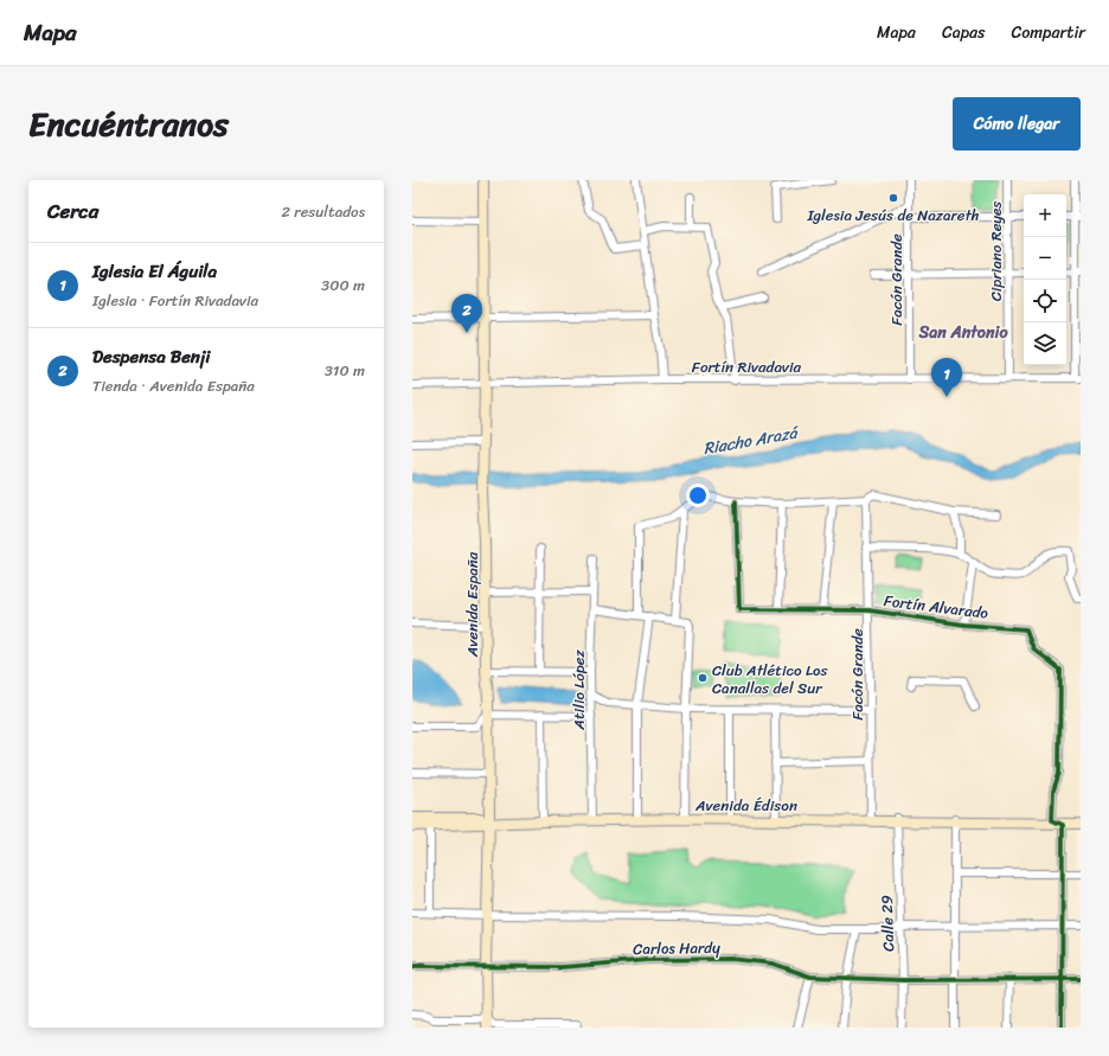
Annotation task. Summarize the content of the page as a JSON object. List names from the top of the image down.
{
  "streets": {
    "main road": ["Avenida España", "Avenida Édison"],
    "street": [
      "Cipriano Reyes",
      "Facón Grande",
      "Fortín Rivadavia",
      "Fortín Alvarado",
      "Atilio López",
      "Calle 29",
      "Carlos Hardy"
    ]
  },
  "crossings": [
    ["Cipriano Reyes", "Fortín Rivadavia"],
    ["Facón Grande", "Fortín Rivadavia"],
    ["Facón Grande", "Fortín Alvarado"],
    ["Facón Grande", "Avenida Édison"],
    ["Fortín Rivadavia", "Avenida España"],
    ["Avenida España", "Avenida Édison"],
    ["Avenida España", "Carlos Hardy"],
    ["Fortín Alvarado", "Avenida Édison"],
    ["Atilio López", "Avenida Édison"],
    ["Avenida Édison", "Calle 29"],
    ["Calle 29", "Carlos Hardy"]
  ],
  "districts": ["San Antonio"],
  "water": ["Riacho Arazá"],
  "places": ["Iglesia Jesús de Nazareth", "Club Atlético Los Canallas del Sur"],
  "page": {
    "header": "Mapa",
    "nav": ["Mapa", "Capas", "Compartir"],
    "title": "Encuéntranos",
    "buttons": "Cómo llegar",
    "heading": ["Cerca", "2 resultados"],
    "map_buttons": ["+", "−"],
    "list": [
      {
        "mark": "1",
        "name": "Iglesia El Águila",
        "note": "Iglesia · Fortín Rivadavia",
        "value": "300 m"
      },
      {
        "mark": "2",
        "name": "Despensa Benji",
        "note": "Tienda · Avenida España",
        "value": "310 m"
      }
    ],
    "pins": ["2", "1"]
  }
}
